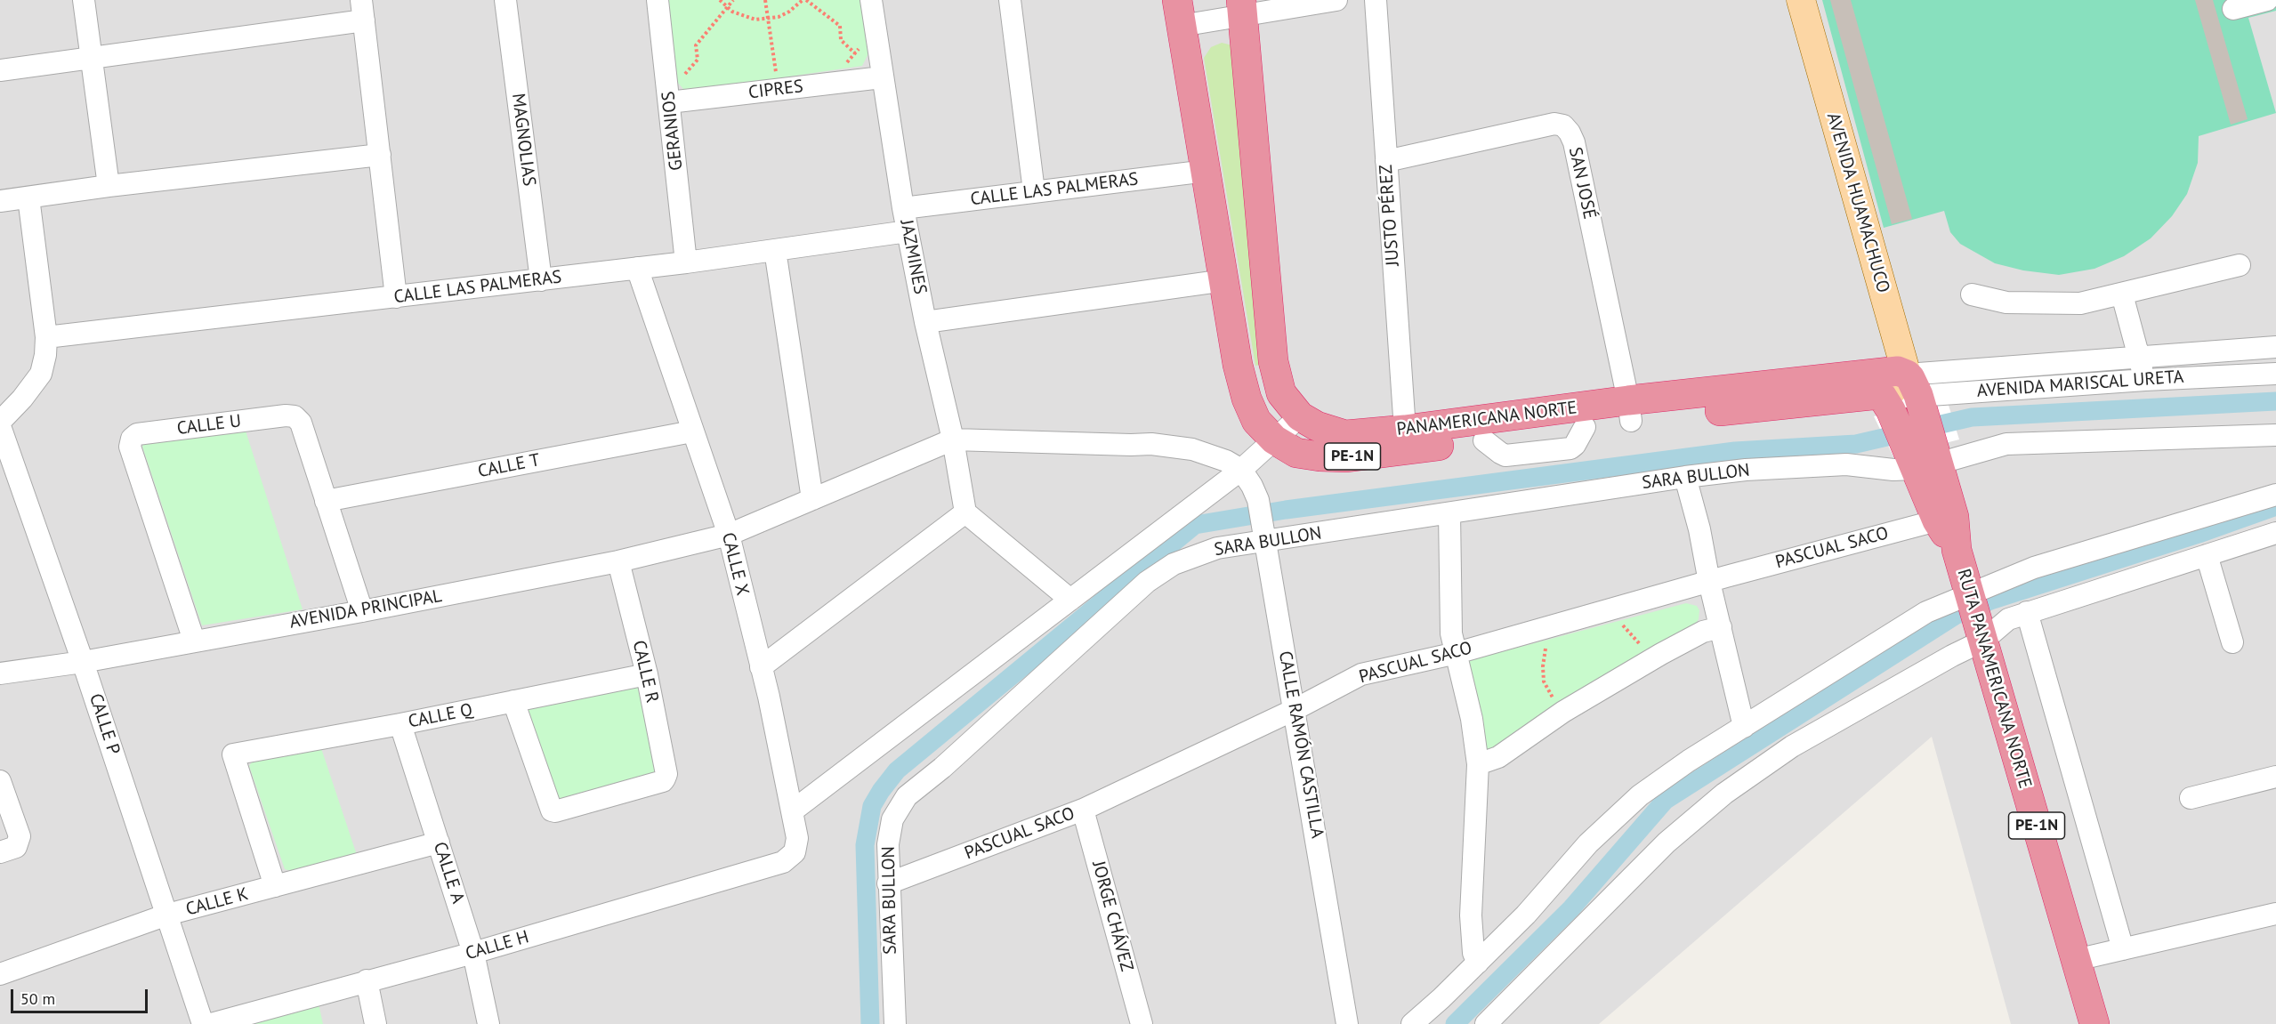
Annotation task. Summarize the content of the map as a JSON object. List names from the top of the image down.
{
  "streets": {
    "highway": ["PANAMERICANA NORTE", "PE-1N", "RUTA PANAMERICANA NORTE"],
    "main road": ["AVENIDA HUAMACHUCO"],
    "street": [
      "CIPRES",
      "GERANIOS",
      "MAGNOLIAS",
      "SAN JOSÉ",
      "CALLE LAS PALMERAS",
      "JUSTO PÉREZ",
      "JAZMINES",
      "AVENIDA MARISCAL URETA",
      "CALLE U",
      "CALLE T",
      "SARA BULLON",
      "PASCUAL SACO",
      "CALLE X",
      "AVENIDA PRINCIPAL",
      "CALLE R",
      "CALLE Q",
      "CALLE P",
      "CALLE RAMÓN CASTILLA",
      "CALLE A",
      "CALLE K",
      "JORGE CHÁVEZ",
      "CALLE H"
    ]
  },
  "crossings": [
    ["CIPRES", "GERANIOS"],
    ["CIPRES", "JAZMINES"],
    ["GERANIOS", "CALLE LAS PALMERAS"],
    ["MAGNOLIAS", "CALLE LAS PALMERAS"],
    ["SAN JOSÉ", "JUSTO PÉREZ"],
    ["SAN JOSÉ", "PANAMERICANA NORTE"],
    ["CALLE LAS PALMERAS", "JAZMINES"],
    ["CALLE LAS PALMERAS", "PANAMERICANA NORTE"],
    ["CALLE LAS PALMERAS", "CALLE X"],
    ["AVENIDA HUAMACHUCO", "AVENIDA MARISCAL URETA"],
    ["AVENIDA HUAMACHUCO", "PANAMERICANA NORTE"],
    ["AVENIDA HUAMACHUCO", "RUTA PANAMERICANA NORTE"],
    ["JUSTO PÉREZ", "PANAMERICANA NORTE"],
    ["JAZMINES", "AVENIDA PRINCIPAL"],
    ["AVENIDA MARISCAL URETA", "PANAMERICANA NORTE"],
    ["AVENIDA MARISCAL URETA", "RUTA PANAMERICANA NORTE"],
    ["PANAMERICANA NORTE", "RUTA PANAMERICANA NORTE"],
    ["CALLE U", "CALLE T"],
    ["CALLE U", "AVENIDA PRINCIPAL"],
    ["CALLE T", "CALLE X"],
    ["SARA BULLON", "PASCUAL SACO"],
    ["SARA BULLON", "RUTA PANAMERICANA NORTE"],
    ["SARA BULLON", "CALLE RAMÓN CASTILLA"],
    ["PASCUAL SACO", "RUTA PANAMERICANA NORTE"],
    ["PASCUAL SACO", "CALLE RAMÓN CASTILLA"],
    ["PASCUAL SACO", "JORGE CHÁVEZ"],
    ["CALLE X", "AVENIDA PRINCIPAL"],
    ["CALLE X", "CALLE H"],
    ["AVENIDA PRINCIPAL", "CALLE R"],
    ["AVENIDA PRINCIPAL", "CALLE P"],
    ["CALLE R", "CALLE Q"],
    ["CALLE Q", "CALLE A"],
    ["CALLE Q", "CALLE K"],
    ["CALLE P", "CALLE K"],
    ["CALLE A", "CALLE K"],
    ["CALLE A", "CALLE H"]
  ],
  "scale_bar": "50 m"
}
